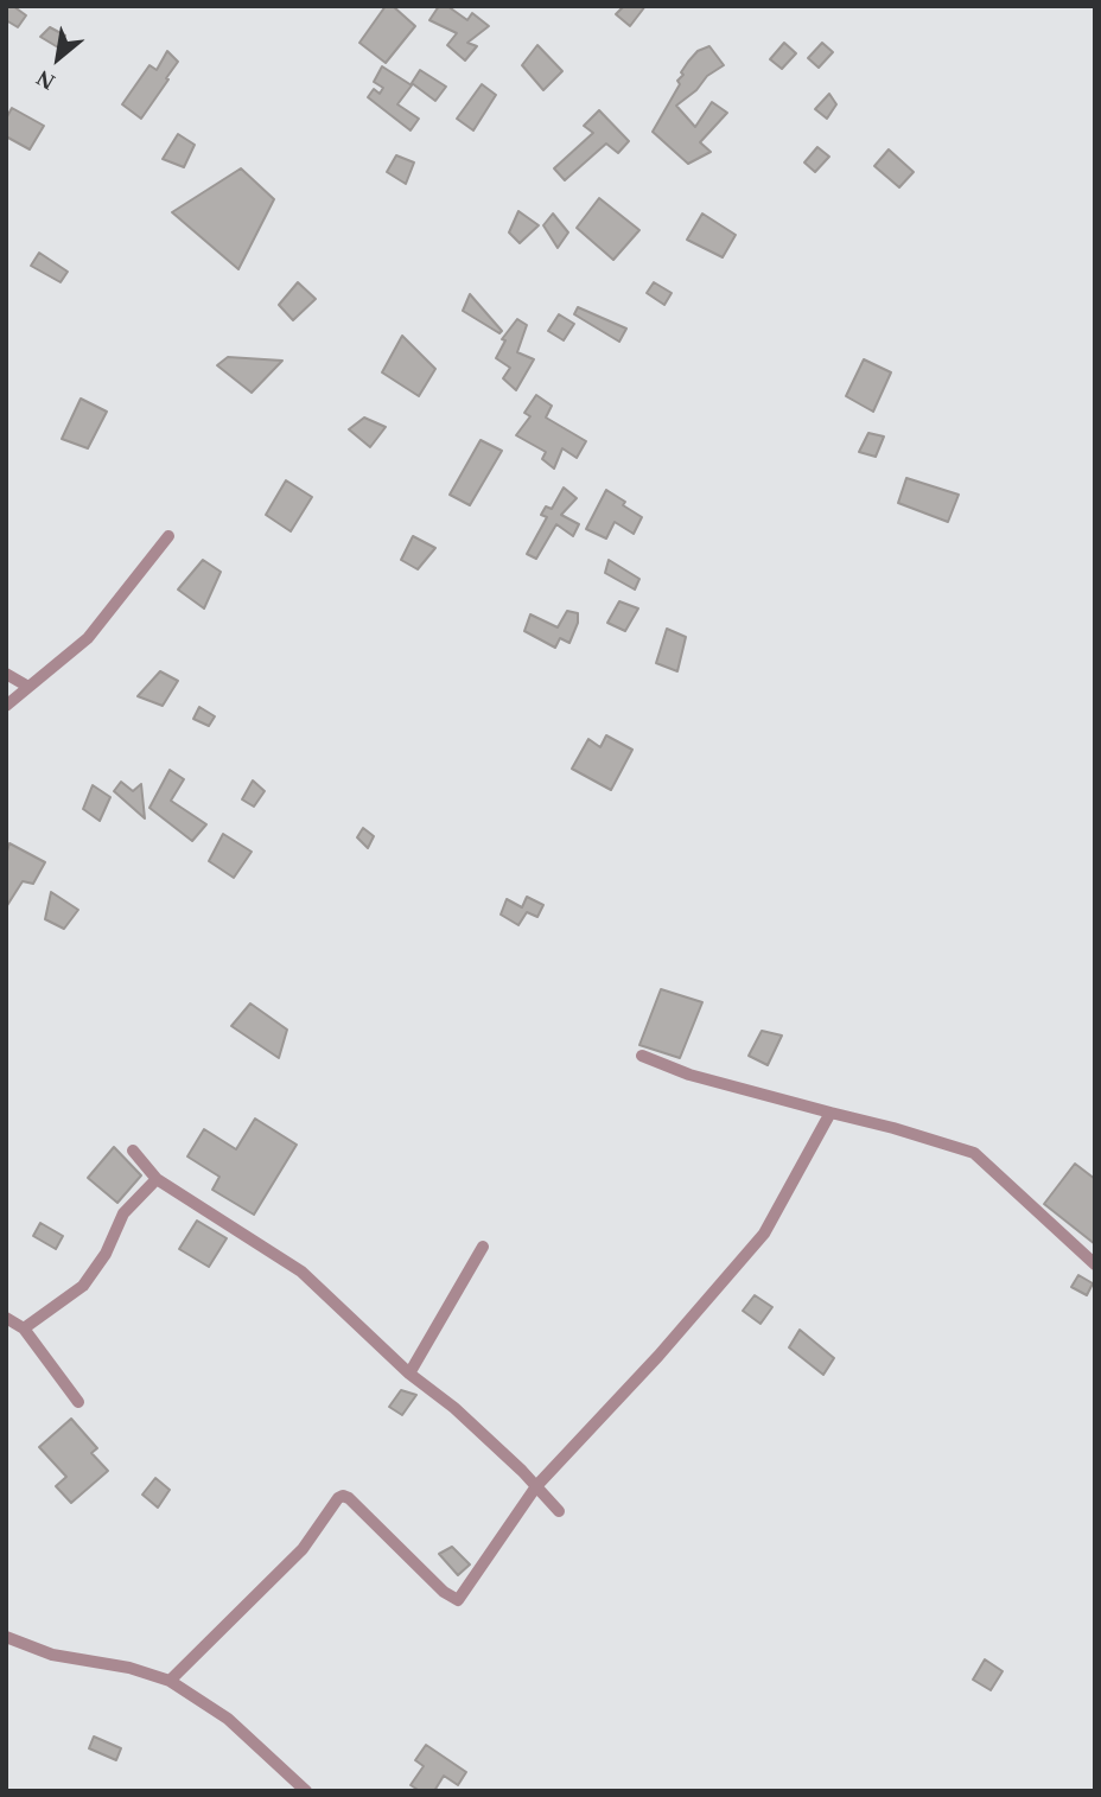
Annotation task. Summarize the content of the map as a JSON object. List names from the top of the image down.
{
  "north": "bottom left"
}
